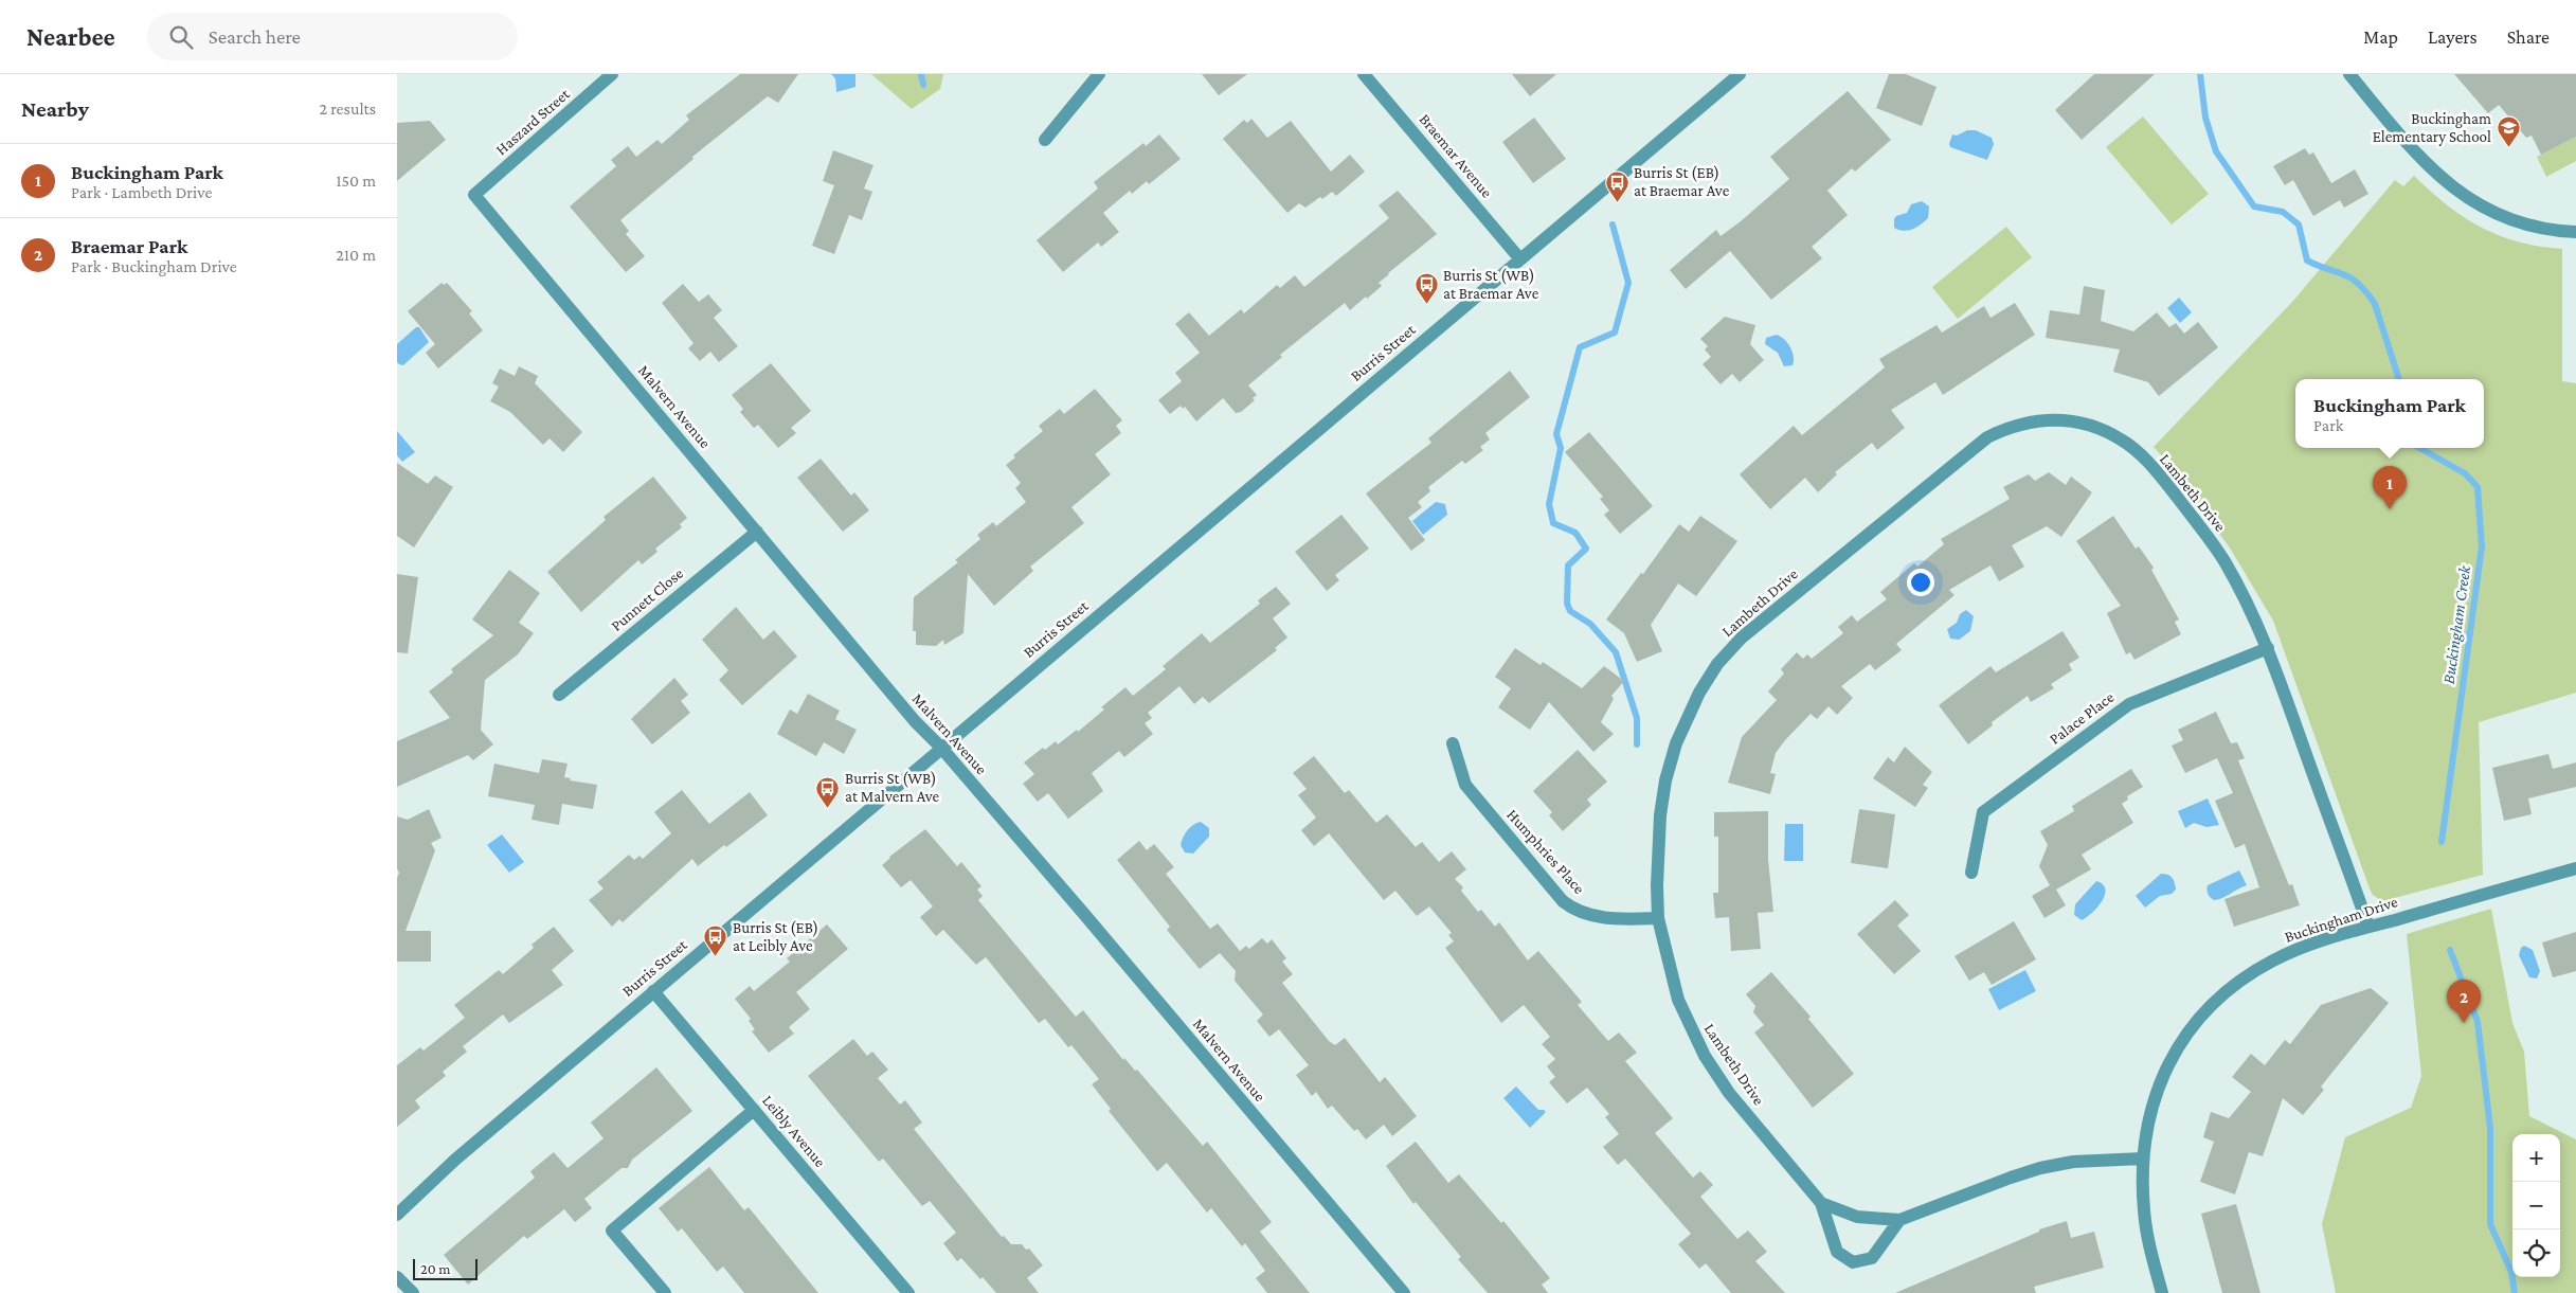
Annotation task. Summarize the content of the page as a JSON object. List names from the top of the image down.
{
  "streets": {
    "street": [
      "Haszard Street",
      "Braemar Avenue",
      "Burris Street",
      "Malvern Avenue",
      "Lambeth Drive",
      "Punnett Close",
      "Palace Place",
      "Humphries Place",
      "Buckingham Drive",
      "Leibly Avenue"
    ]
  },
  "crossings": [
    ["Haszard Street", "Malvern Avenue"],
    ["Braemar Avenue", "Burris Street"],
    ["Burris Street", "Malvern Avenue"],
    ["Burris Street", "Leibly Avenue"],
    ["Malvern Avenue", "Punnett Close"],
    ["Lambeth Drive", "Palace Place"],
    ["Lambeth Drive", "Humphries Place"],
    ["Lambeth Drive", "Buckingham Drive"]
  ],
  "water": ["Buckingham Creek"],
  "places": {
    "school or university": ["Buckingham Elementary School"],
    "bus stop": [
      "Burris St (EB) at Braemar Ave",
      "Burris St (WB) at Braemar Ave",
      "Burris St (WB) at Malvern Ave",
      "Burris St (EB) at Leibly Ave"
    ]
  },
  "scale_bar": "20 m",
  "page": {
    "header": "Nearbee",
    "search": "Search here",
    "nav": ["Map", "Layers", "Share"],
    "heading": ["Nearby", "2 results"],
    "list": [
      {
        "mark": "1",
        "name": "Buckingham Park",
        "note": "Park · Lambeth Drive",
        "value": "150 m"
      },
      {
        "mark": "2",
        "name": "Braemar Park",
        "note": "Park · Buckingham Drive",
        "value": "210 m"
      }
    ],
    "popup": ["Buckingham Park", "Park"],
    "pins": ["1", "2"],
    "map_buttons": ["+", "−"],
    "scale": "20 m"
  }
}
